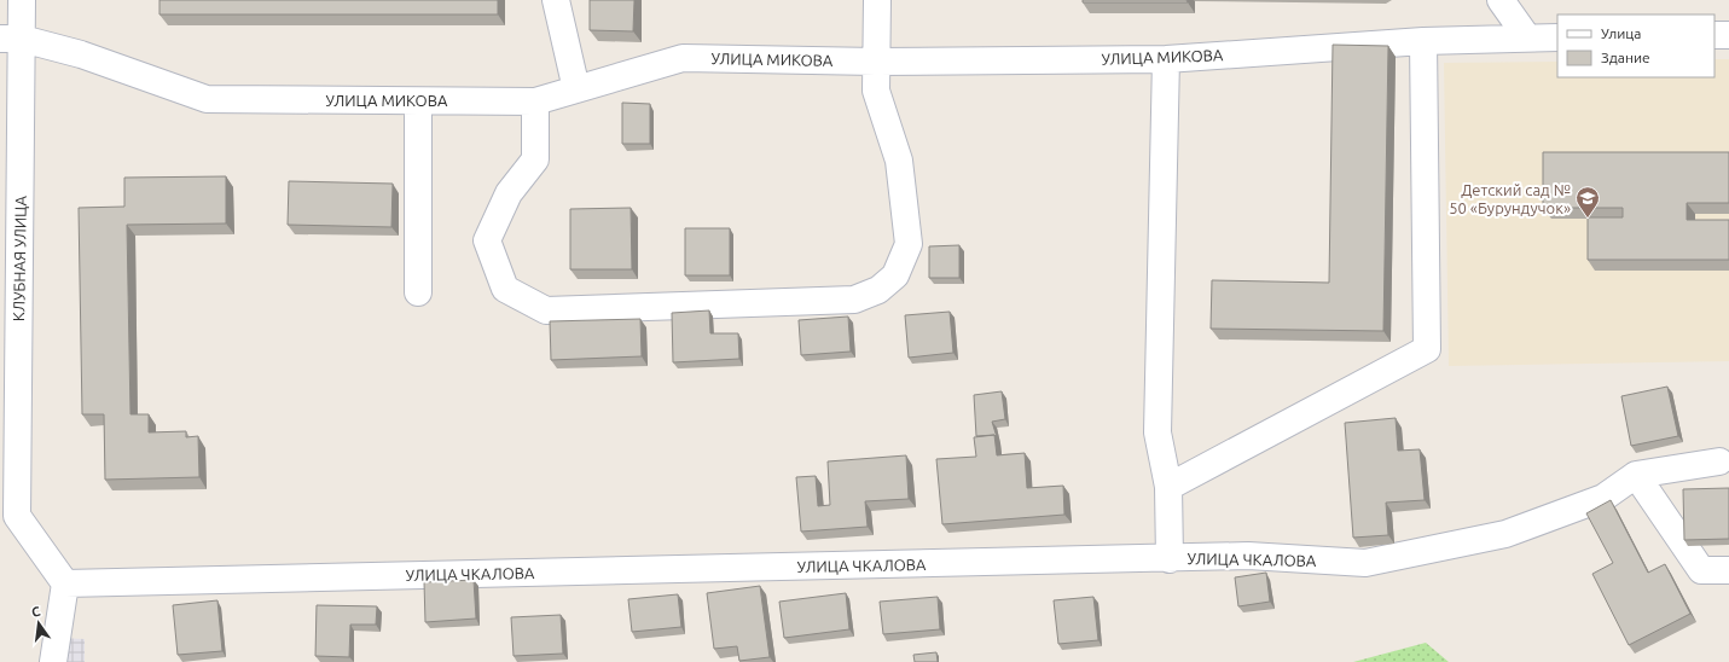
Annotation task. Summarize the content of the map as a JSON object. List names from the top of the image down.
{
  "streets": {
    "street": ["УЛИЦА МИКОВА", "КЛУБНАЯ УЛИЦА", "УЛИЦА ЧКАЛОВА"]
  },
  "crossings": [
    ["УЛИЦА МИКОВА", "КЛУБНАЯ УЛИЦА"],
    ["КЛУБНАЯ УЛИЦА", "УЛИЦА ЧКАЛОВА"]
  ],
  "places": {
    "school or university": ["Детский сад № 50 «Бурундучок»"]
  },
  "legend": ["Улица", "Здание"],
  "north": "top"
}
